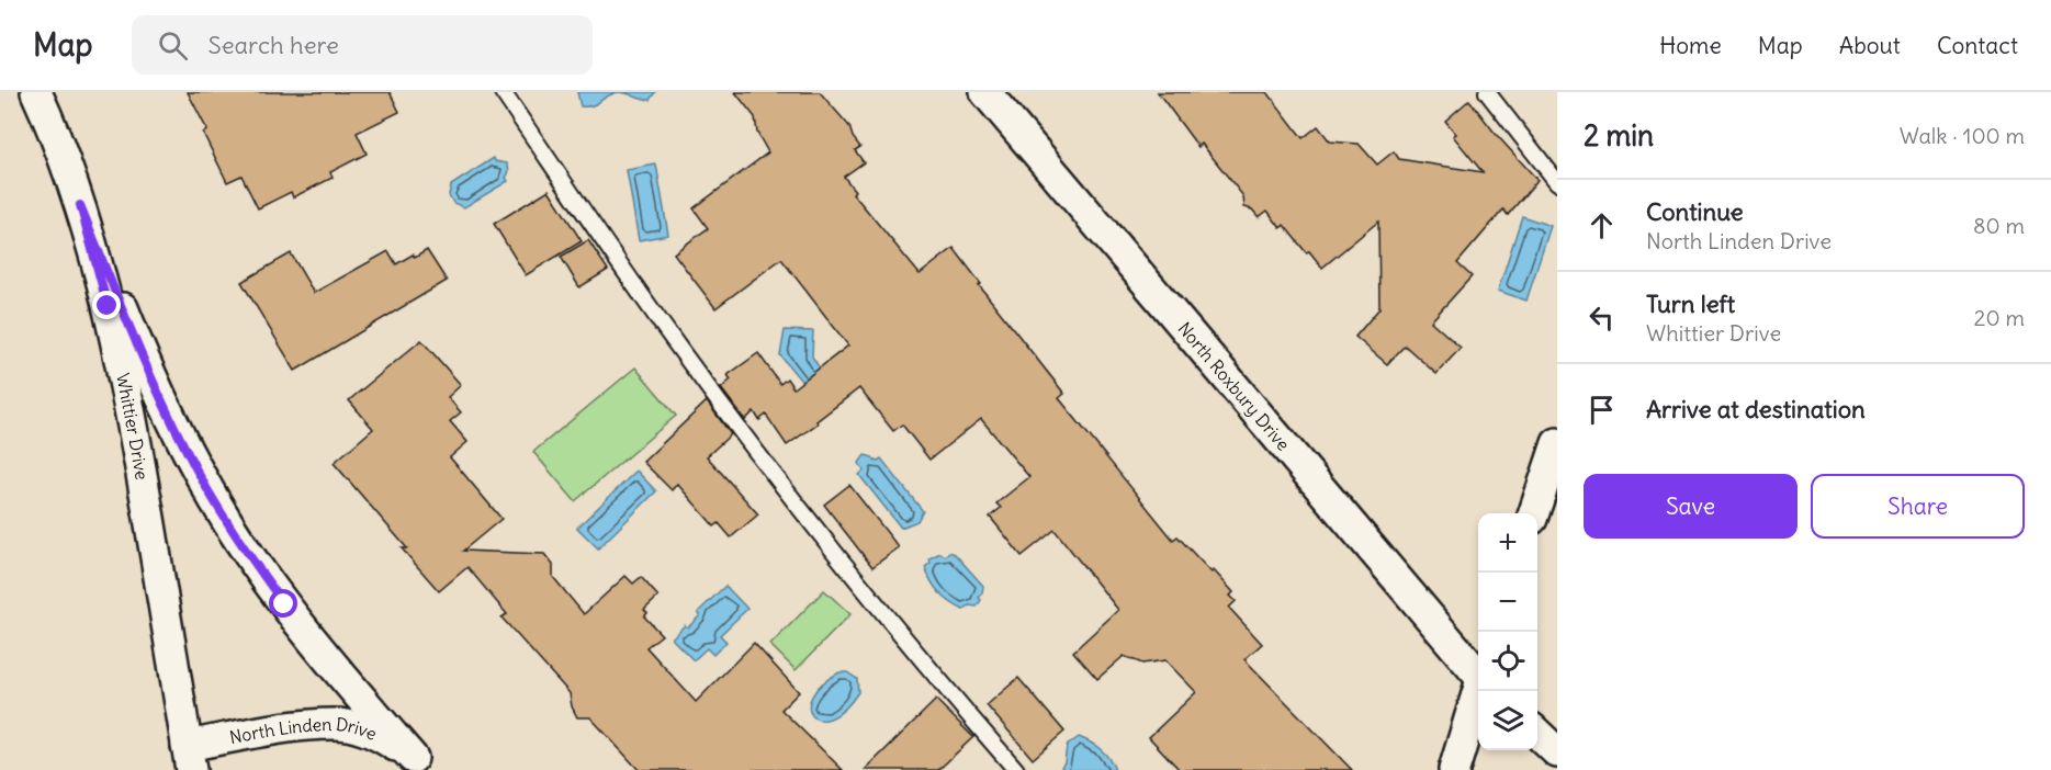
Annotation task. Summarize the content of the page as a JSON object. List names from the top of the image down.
{
  "streets": {
    "street": ["North Roxbury Drive", "Whittier Drive", "North Linden Drive"]
  },
  "crossings": [
    ["Whittier Drive", "North Linden Drive"]
  ],
  "page": {
    "header": "Map",
    "search": "Search here",
    "nav": [
      "Home",
      "Map",
      "About",
      "Contact"
    ],
    "heading": ["2 min", "Walk · 100 m"],
    "list": [
      ["Continue", "North Linden Drive", "80 m"],
      ["Turn left", "Whittier Drive", "20 m"],
      "Arrive at destination"
    ],
    "buttons": ["Save", "Share"],
    "map_buttons": ["+", "−"]
  }
}
